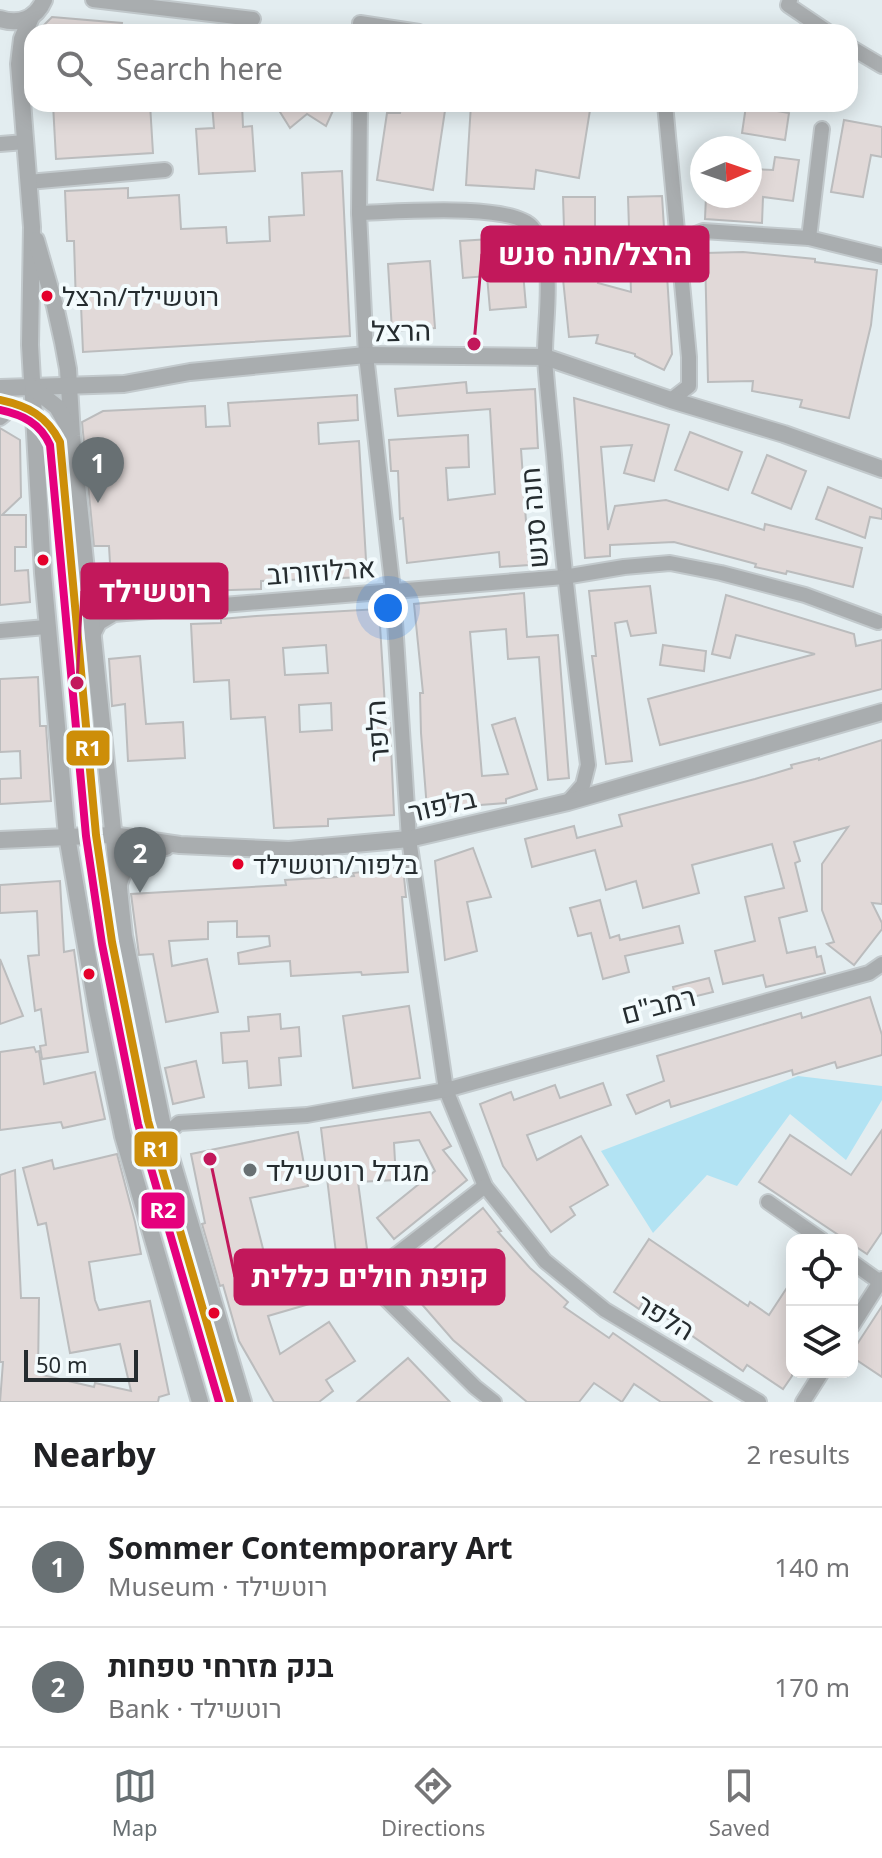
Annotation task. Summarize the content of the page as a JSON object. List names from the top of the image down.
{
  "streets": {
    "street": [
      "הרצל",
      "חנה סנש",
      "ארלוזורוב",
      "הלפר",
      "בלפור",
      "רמב\"ם"
    ]
  },
  "crossings": [
    ["הרצל", "חנה סנש"],
    ["הרצל", "הלפר"],
    ["חנה סנש", "ארלוזורוב"],
    ["חנה סנש", "הלפר"],
    ["חנה סנש", "בלפור"],
    ["ארלוזורוב", "הלפר"],
    ["הלפר", "בלפור"],
    ["הלפר", "רמב\"ם"]
  ],
  "places": [
    "רוטשילד/הרצל",
    "הרצל/חנה סנש",
    "רוטשילד",
    "בלפור/רוטשילד",
    "קופת חולים כללית",
    "מגדל רוטשילד"
  ],
  "lines": ["transit line R1", "transit line R2"],
  "scale_bar": "50 m",
  "north": "right",
  "page": {
    "search": "Search here",
    "pins": ["1", "2"],
    "scale": "50 m",
    "heading": ["Nearby", "2 results"],
    "list": [
      {
        "mark": "1",
        "name": "Sommer Contemporary Art",
        "note": "Museum · רוטשילד",
        "value": "140 m"
      },
      {
        "mark": "2",
        "name": "בנק מזרחי טפחות",
        "note": "Bank · רוטשילד",
        "value": "170 m"
      }
    ],
    "nav": ["Map", "Directions", "Saved"]
  }
}
